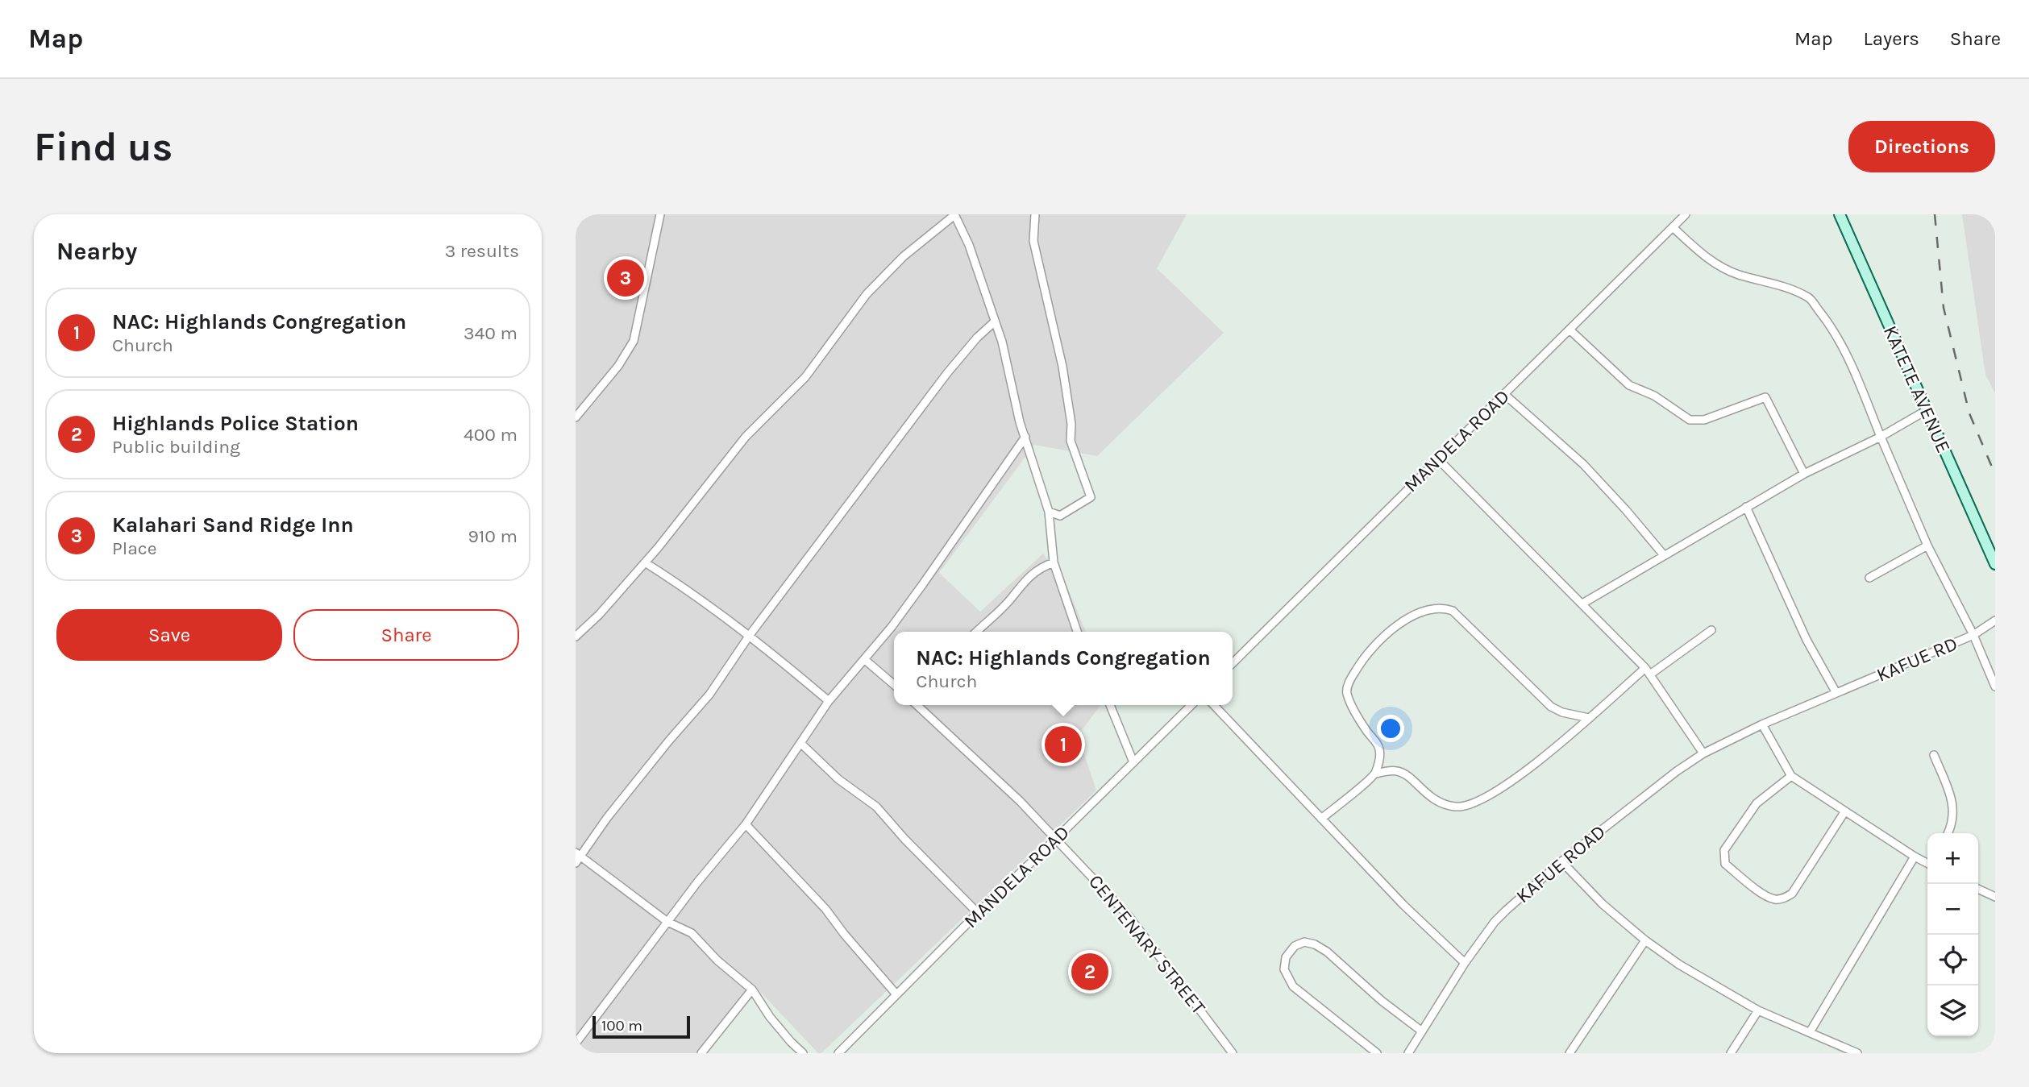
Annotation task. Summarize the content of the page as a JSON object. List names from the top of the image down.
{
  "streets": {
    "street": [
      "KATETE AVENUE",
      "MANDELA ROAD",
      "KAFUE RD",
      "KAFUE ROAD",
      "CENTENARY STREET"
    ]
  },
  "crossings": [
    ["MANDELA ROAD", "CENTENARY STREET"],
    ["KAFUE RD", "KAFUE ROAD"]
  ],
  "scale_bar": "100 m",
  "page": {
    "header": "Map",
    "nav": ["Map", "Layers", "Share"],
    "buttons": [
      "Directions",
      ["Save", "Share"]
    ],
    "title": "Find us",
    "heading": ["Nearby", "3 results"],
    "pins": ["3", "1", "2"],
    "list": [
      {
        "mark": "1",
        "name": "NAC: Highlands Congregation",
        "note": "Church",
        "value": "340 m"
      },
      {
        "mark": "2",
        "name": "Highlands Police Station",
        "note": "Public building",
        "value": "400 m"
      },
      {
        "mark": "3",
        "name": "Kalahari Sand Ridge Inn",
        "note": "Place",
        "value": "910 m"
      }
    ],
    "popup": ["NAC: Highlands Congregation", "Church"],
    "map_buttons": ["+", "−"],
    "scale": "100 m"
  }
}
